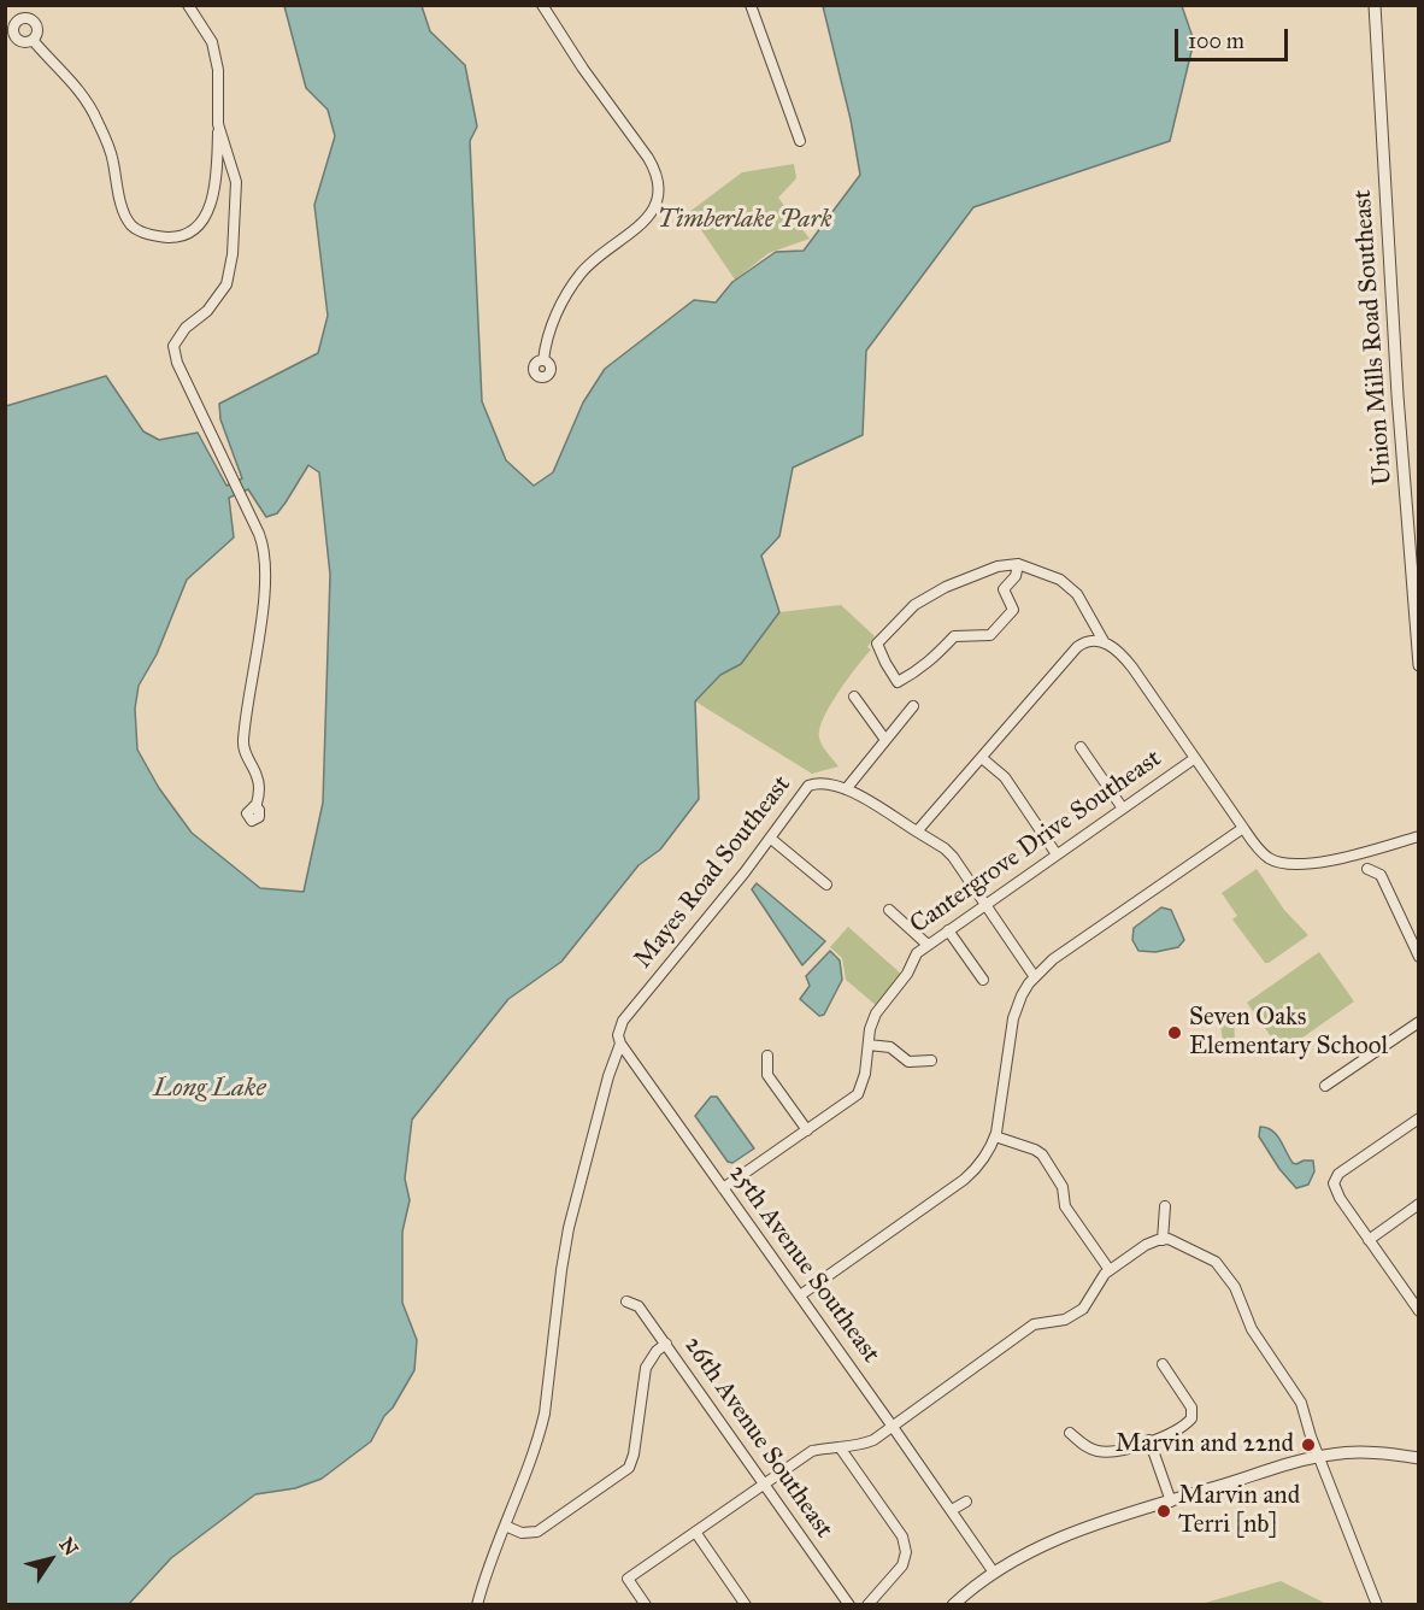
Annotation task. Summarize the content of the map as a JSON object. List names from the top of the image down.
{
  "streets": {
    "street": [
      "Union Mills Road Southeast",
      "Cantergrove Drive Southeast",
      "Mayes Road Southeast",
      "25th Avenue Southeast",
      "26th Avenue Southeast"
    ]
  },
  "crossings": [
    ["Cantergrove Drive Southeast", "Mayes Road Southeast"],
    ["Cantergrove Drive Southeast", "25th Avenue Southeast"],
    ["Mayes Road Southeast", "25th Avenue Southeast"]
  ],
  "water": ["Long Lake"],
  "parks": ["Timberlake Park"],
  "places": ["Seven Oaks Elementary School", "Marvin and 22nd", "Marvin and Terri [nb]"],
  "scale_bar": "100 m",
  "north": "top right"
}
